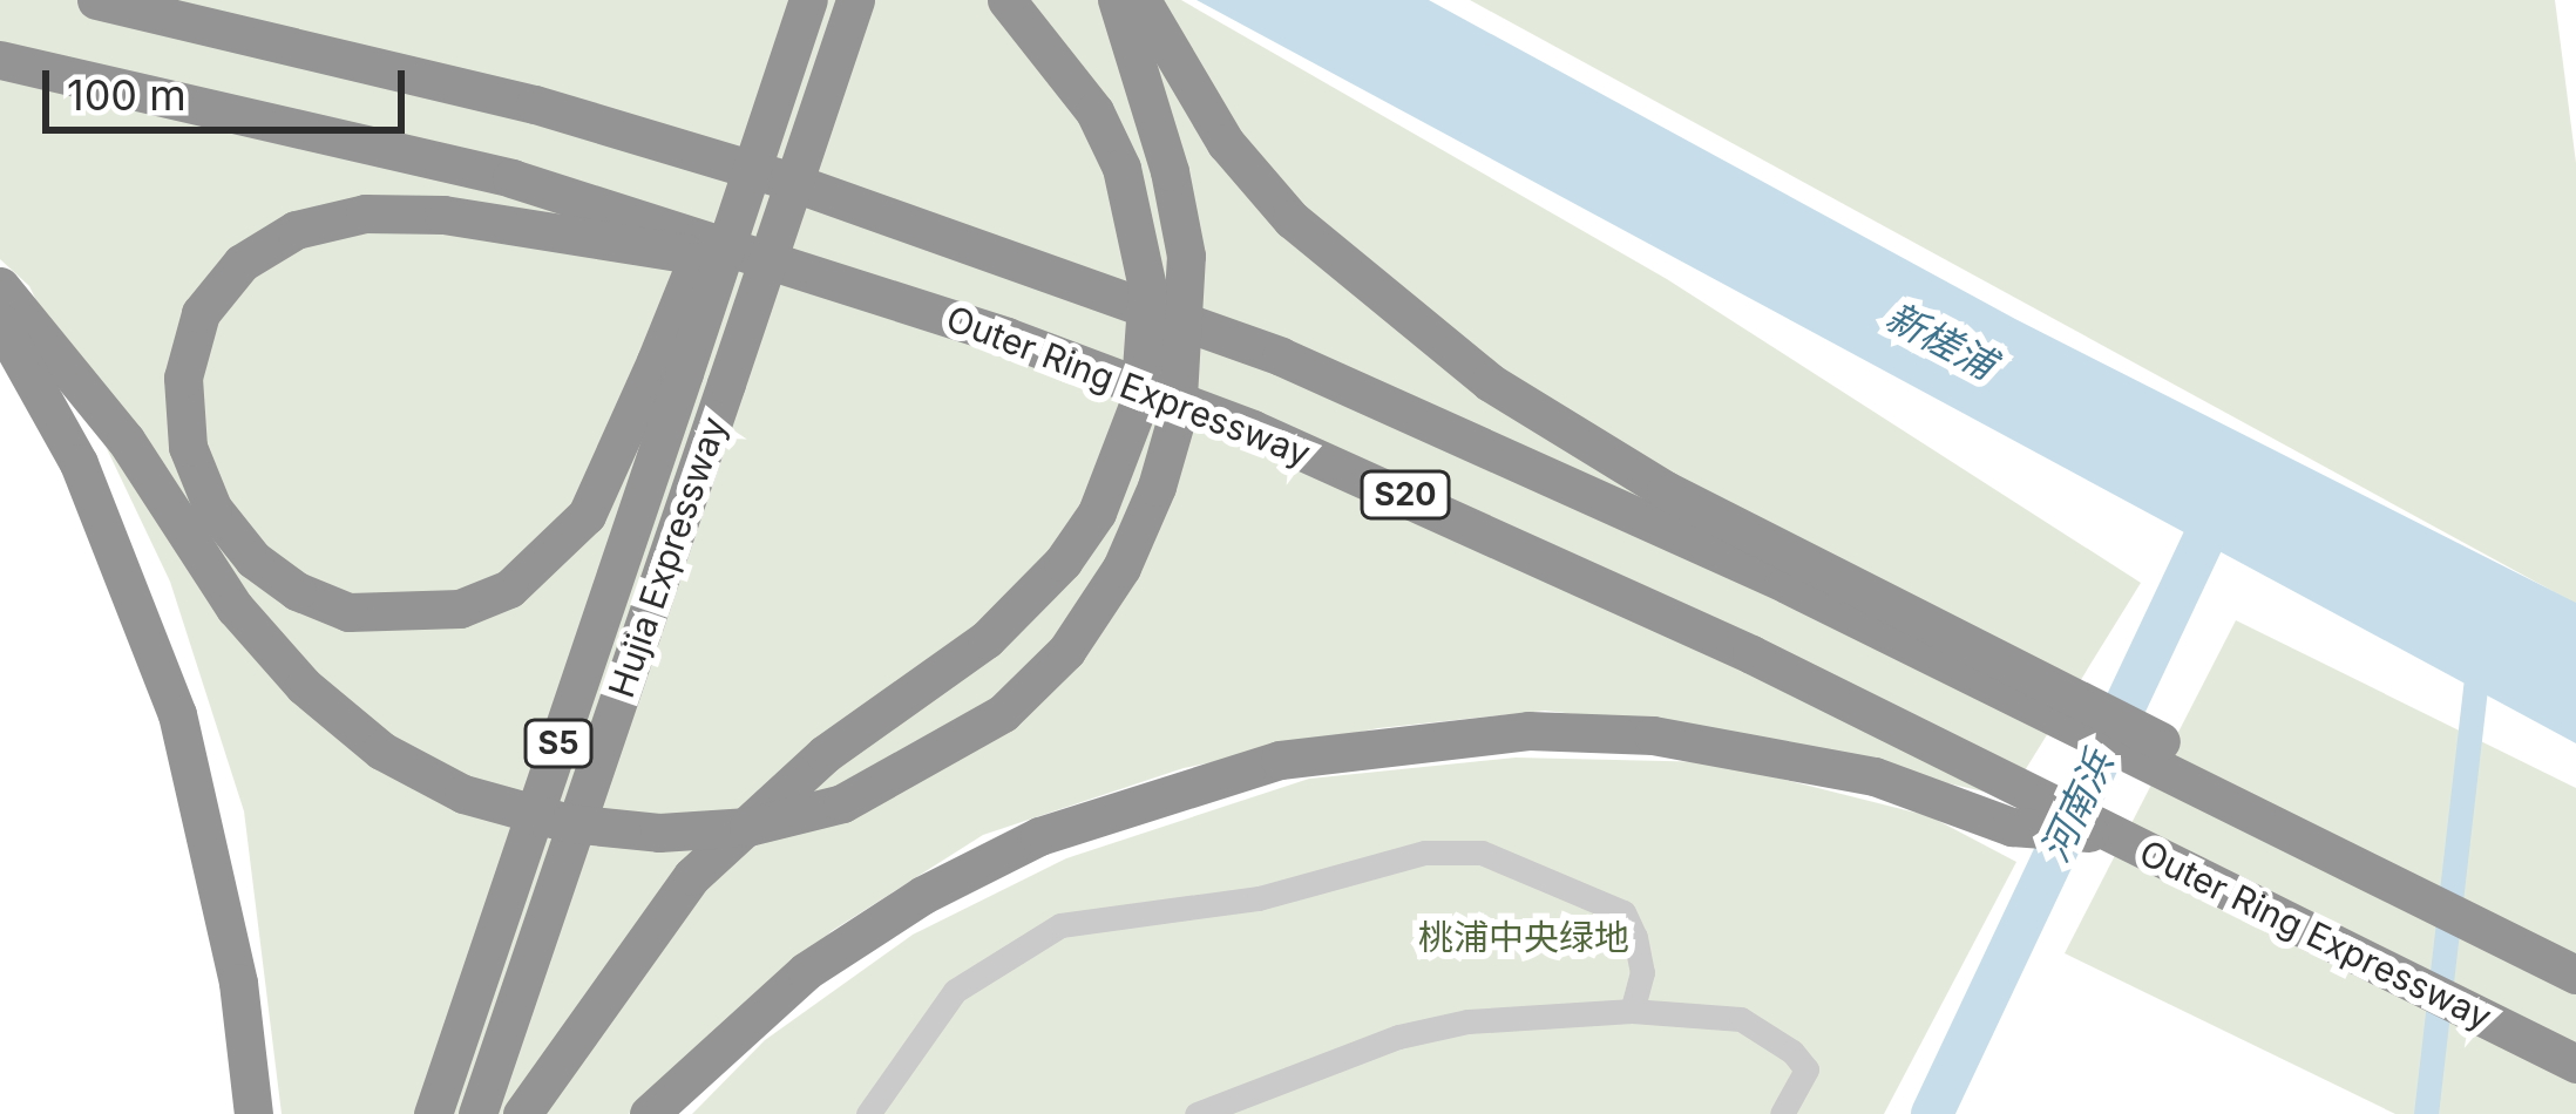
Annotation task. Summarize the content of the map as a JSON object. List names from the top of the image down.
{
  "streets": {
    "highway": [
      "Outer Ring Expressway",
      "S20",
      "Hujia Expressway",
      "S5"
    ]
  },
  "water": ["新槎浦", "河南浜"],
  "parks": ["桃浦中央绿地"],
  "scale_bar": "100 m"
}
